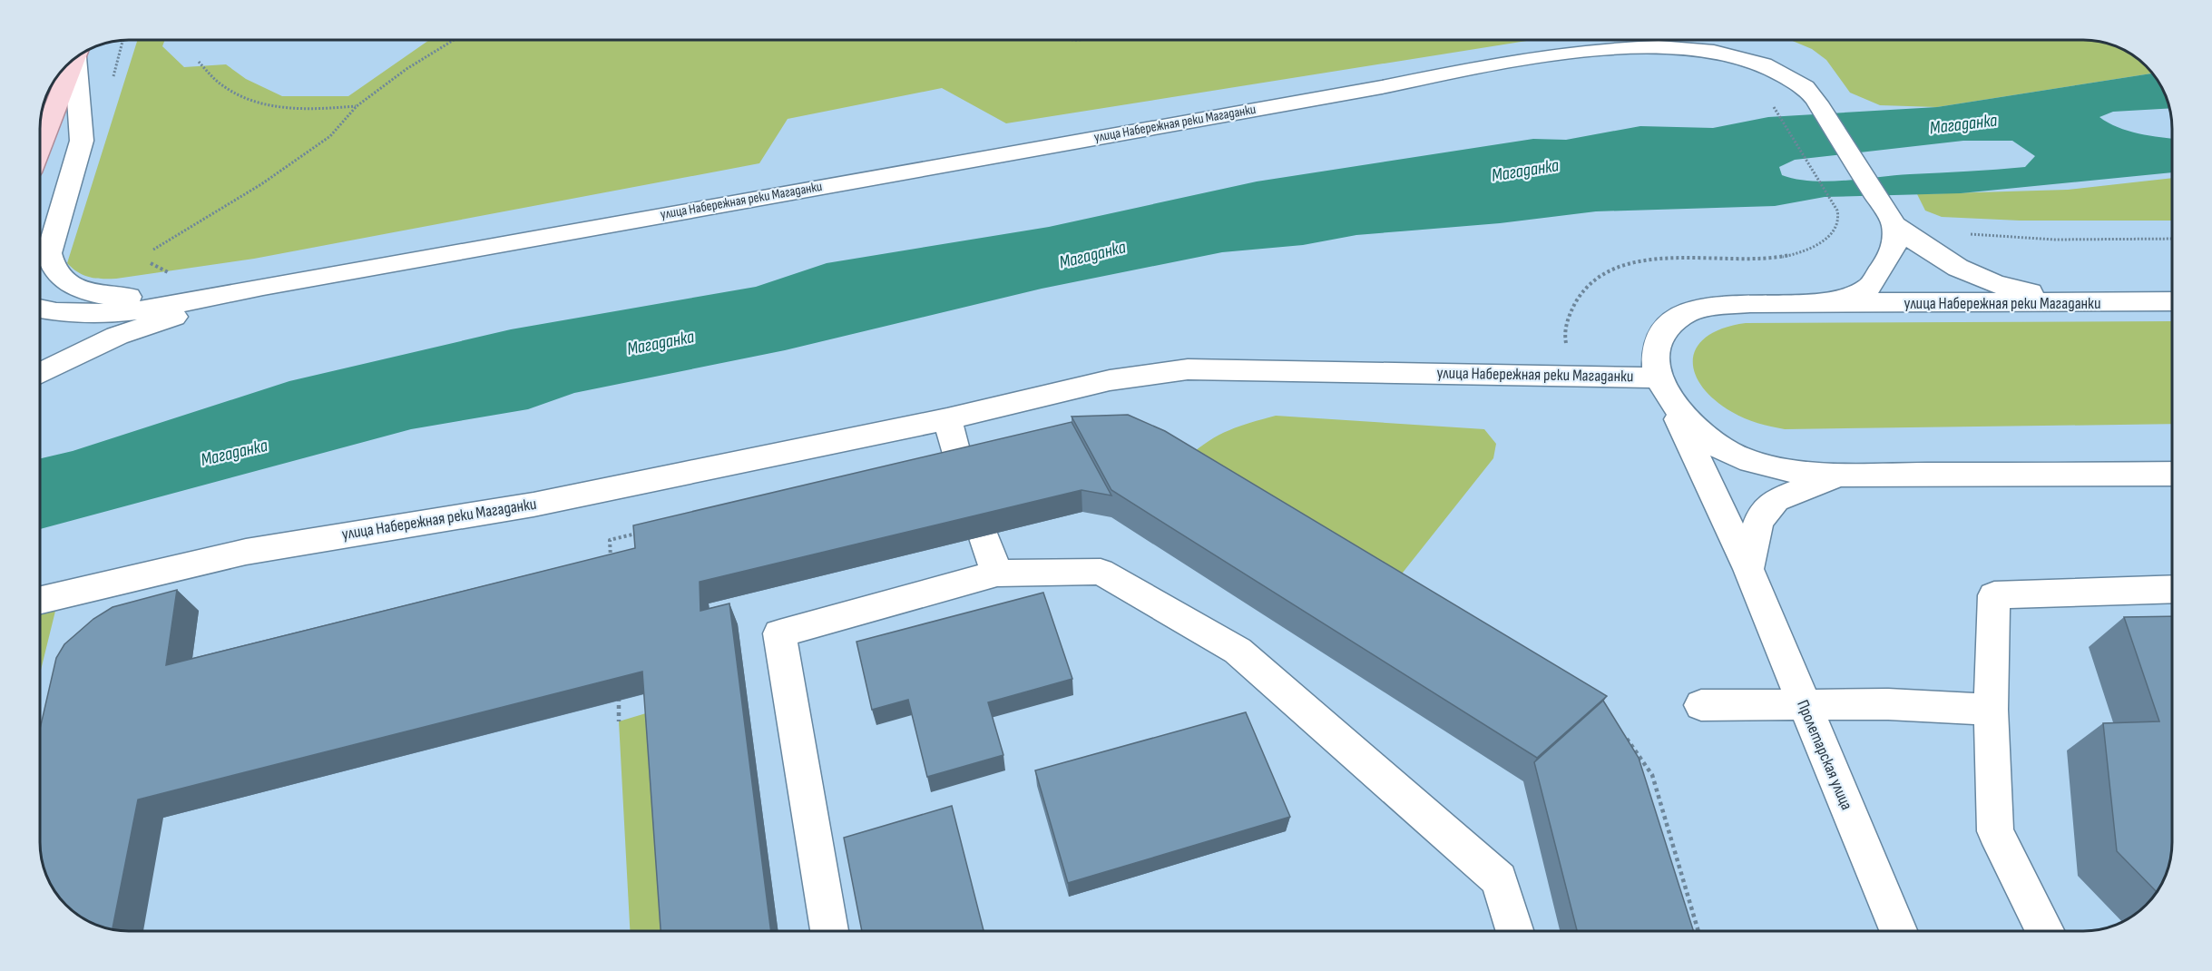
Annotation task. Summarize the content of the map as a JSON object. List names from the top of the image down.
{
  "streets": {
    "street": ["улица Набережная реки Магаданки", "Пролетарская улица"]
  },
  "crossings": [
    ["улица Набережная реки Магаданки", "Пролетарская улица"]
  ],
  "water": ["Магаданка"]
}
